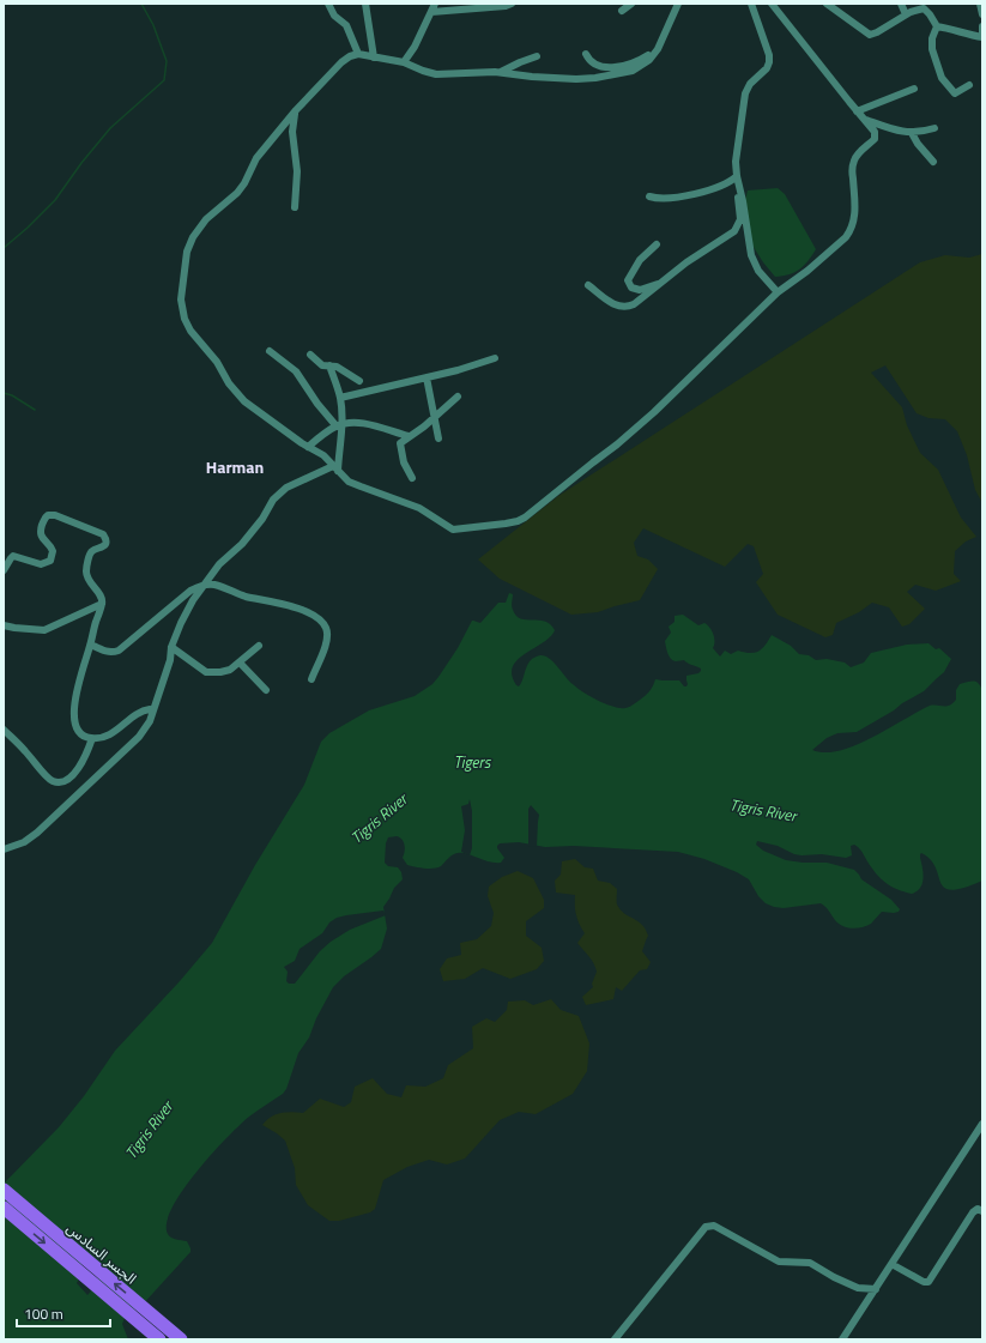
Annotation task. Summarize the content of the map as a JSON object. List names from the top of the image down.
{
  "streets": {
    "highway": ["الجسر السادس"]
  },
  "districts": ["Harman"],
  "water": ["Tigers", "Tigris River"],
  "scale_bar": "100 m"
}
